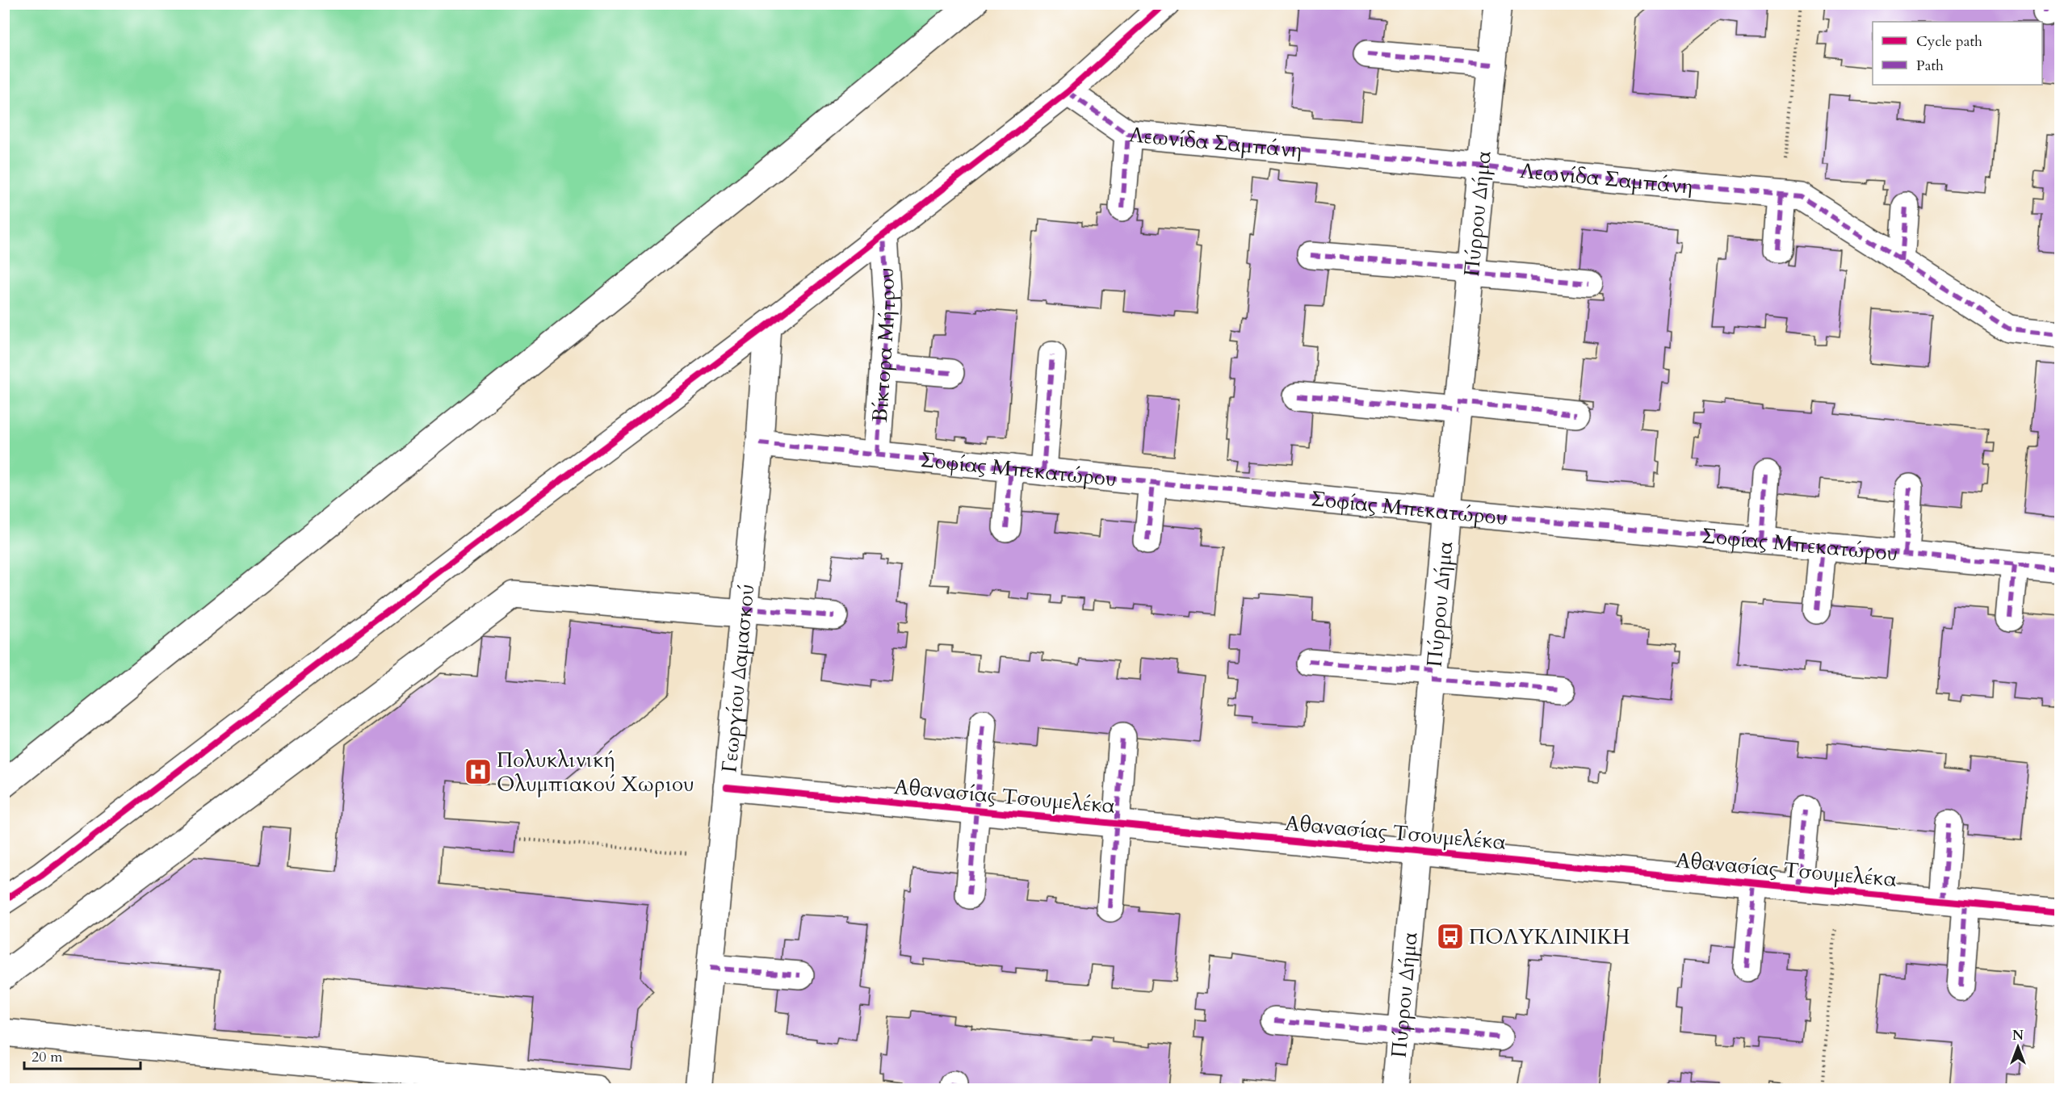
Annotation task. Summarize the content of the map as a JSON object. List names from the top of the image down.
{
  "streets": {
    "street": [
      "Λεωνίδα Σαμπάνη",
      "Πύρρου Δήμα",
      "Βίκτορα Μήτρου",
      "Σοφίας Μπεκατώρου",
      "Γεωργίου Δαμασκού",
      "Αθανασίας Τσουμελέκα"
    ]
  },
  "crossings": [
    ["Λεωνίδα Σαμπάνη", "Πύρρου Δήμα"],
    ["Πύρρου Δήμα", "Σοφίας Μπεκατώρου"],
    ["Πύρρου Δήμα", "Αθανασίας Τσουμελέκα"],
    ["Βίκτορα Μήτρου", "Σοφίας Μπεκατώρου"],
    ["Σοφίας Μπεκατώρου", "Γεωργίου Δαμασκού"],
    ["Γεωργίου Δαμασκού", "Αθανασίας Τσουμελέκα"]
  ],
  "places": {
    "hospital": ["Πολυκλινική Ολυμπιακού Χωριου"],
    "bus stop": ["ΠΟΛΥΚΛΙΝΙΚΗ"]
  },
  "legend": ["Cycle path", "Path"],
  "scale_bar": "20 m",
  "north": "top"
}
